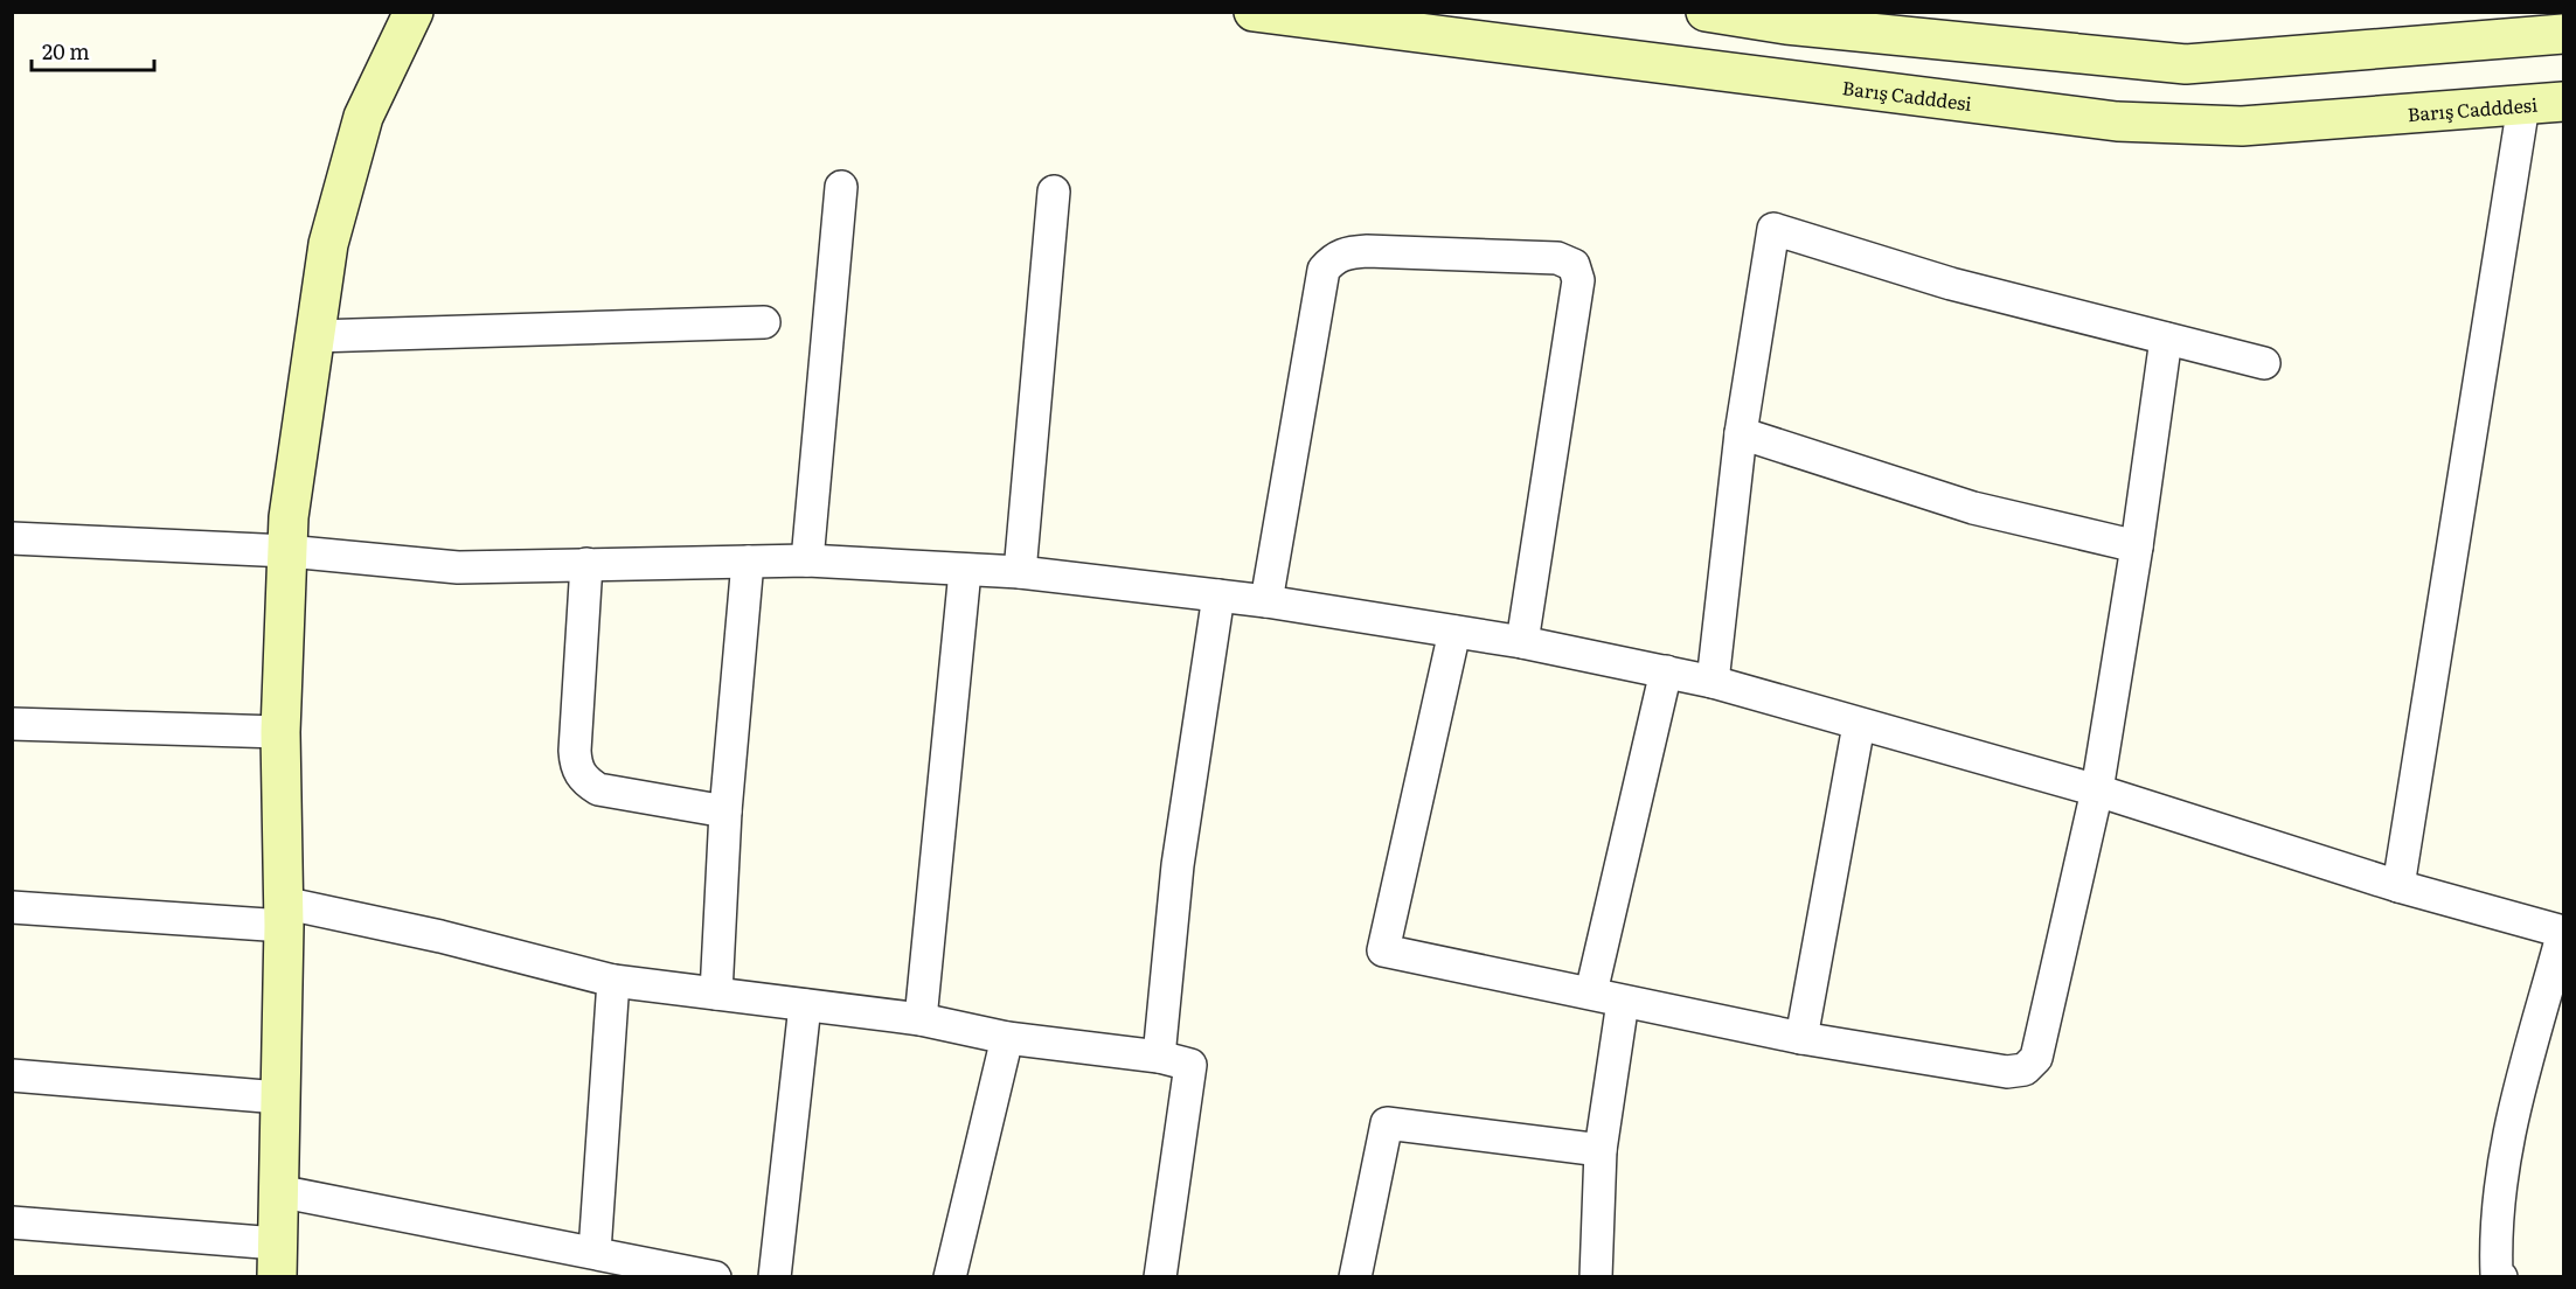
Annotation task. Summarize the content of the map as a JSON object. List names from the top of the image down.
{
  "streets": {
    "main road": ["Barış Cadddesi"]
  },
  "scale_bar": "20 m"
}
